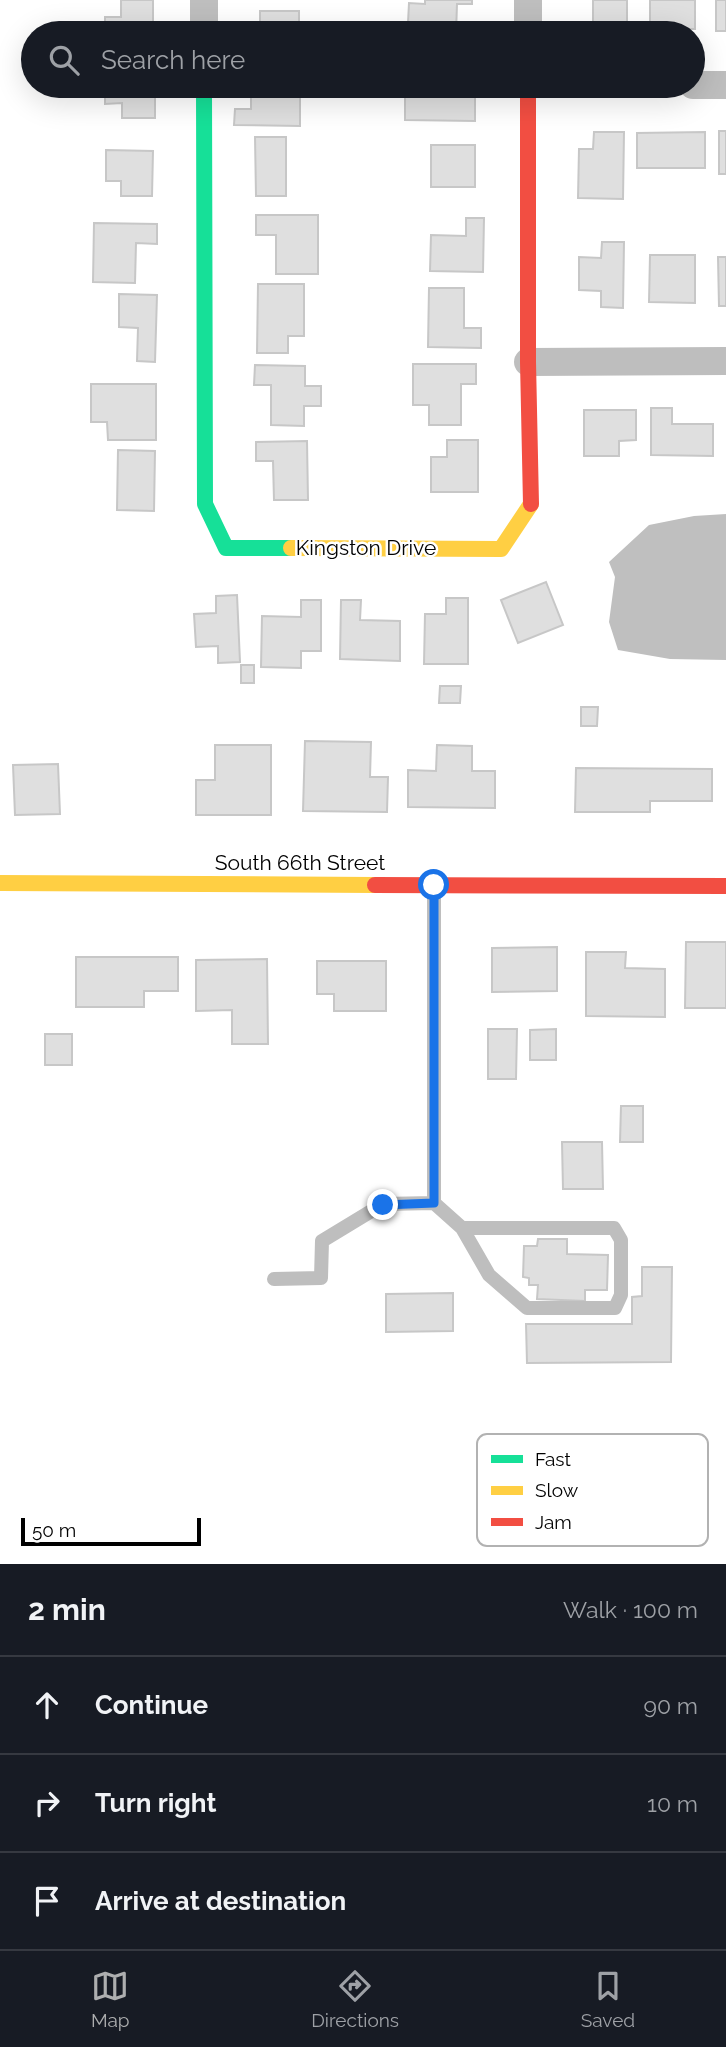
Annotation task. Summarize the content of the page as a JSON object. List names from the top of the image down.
{
  "streets": {
    "street": ["Kingston Drive", "South 66th Street"]
  },
  "legend": ["Fast", "Slow", "Jam"],
  "scale_bar": "50 m",
  "page": {
    "search": "Search here",
    "scale": "50 m",
    "heading": ["2 min", "Walk · 100 m"],
    "list": [
      ["Continue", "90 m"],
      ["Turn right", "10 m"],
      "Arrive at destination"
    ],
    "nav": ["Map", "Directions", "Saved"]
  }
}
